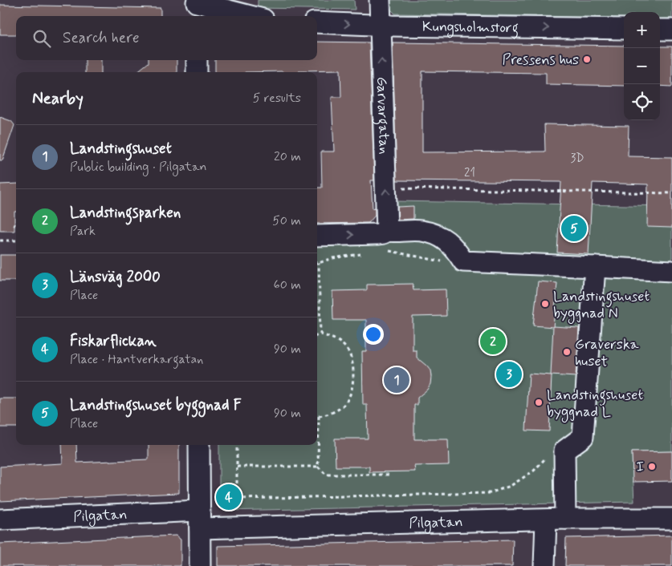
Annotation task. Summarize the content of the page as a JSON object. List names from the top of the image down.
{
  "streets": {
    "street": ["Kungsholmstorg", "Garvargatan", "Pilgatan"]
  },
  "crossings": [
    ["Kungsholmstorg", "Garvargatan"]
  ],
  "one_way": ["Kungsholmstorg", "Garvargatan"],
  "places": [
    "Pressens hus",
    "Landstingshuset byggnad N",
    "Graverska huset",
    "Landstingshuset byggnad L",
    "I"
  ],
  "house_numbers": ["3D", "21"],
  "page": {
    "map_buttons": ["+", "−"],
    "search": "Search here",
    "heading": ["Nearby", "5 results"],
    "list": [
      {
        "mark": "1",
        "name": "Landstingshuset",
        "note": "Public building · Pilgatan",
        "value": "20 m"
      },
      {
        "mark": "2",
        "name": "Landstingsparken",
        "note": "Park",
        "value": "50 m"
      },
      {
        "mark": "3",
        "name": "Länsväg 2000",
        "note": "Place",
        "value": "60 m"
      },
      {
        "mark": "4",
        "name": "Fiskarflickan",
        "note": "Place · Hantverkargatan",
        "value": "90 m"
      },
      {
        "mark": "5",
        "name": "Landstingshuset byggnad F",
        "note": "Place",
        "value": "90 m"
      }
    ],
    "pins": [
      "5",
      "2",
      "3",
      "1",
      "4"
    ]
  }
}
